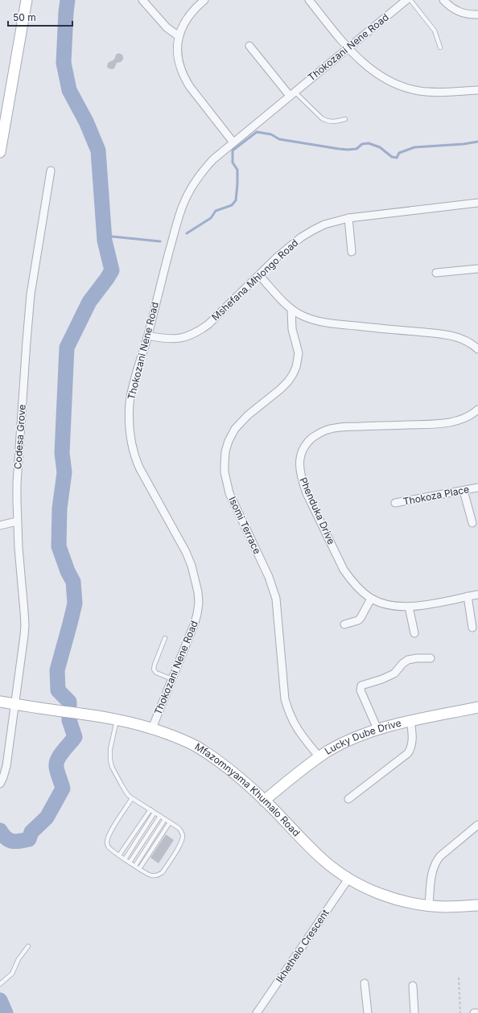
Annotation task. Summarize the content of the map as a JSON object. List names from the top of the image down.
{
  "streets": {
    "street": [
      "Thokozani Nene Road",
      "Mshefana Mhlongo Road",
      "Codesa Grove",
      "Thokoza Place",
      "Phenduka Drive",
      "Isomi Terrace",
      "Lucky Dube Drive",
      "Mfazomnyama Khumalo Road",
      "Ikhethelo Crescent"
    ]
  },
  "crossings": [
    ["Thokozani Nene Road", "Mshefana Mhlongo Road"],
    ["Thokozani Nene Road", "Mfazomnyama Khumalo Road"],
    ["Codesa Grove", "Mfazomnyama Khumalo Road"],
    ["Isomi Terrace", "Lucky Dube Drive"],
    ["Lucky Dube Drive", "Mfazomnyama Khumalo Road"],
    ["Mfazomnyama Khumalo Road", "Ikhethelo Crescent"]
  ],
  "scale_bar": "50 m"
}
